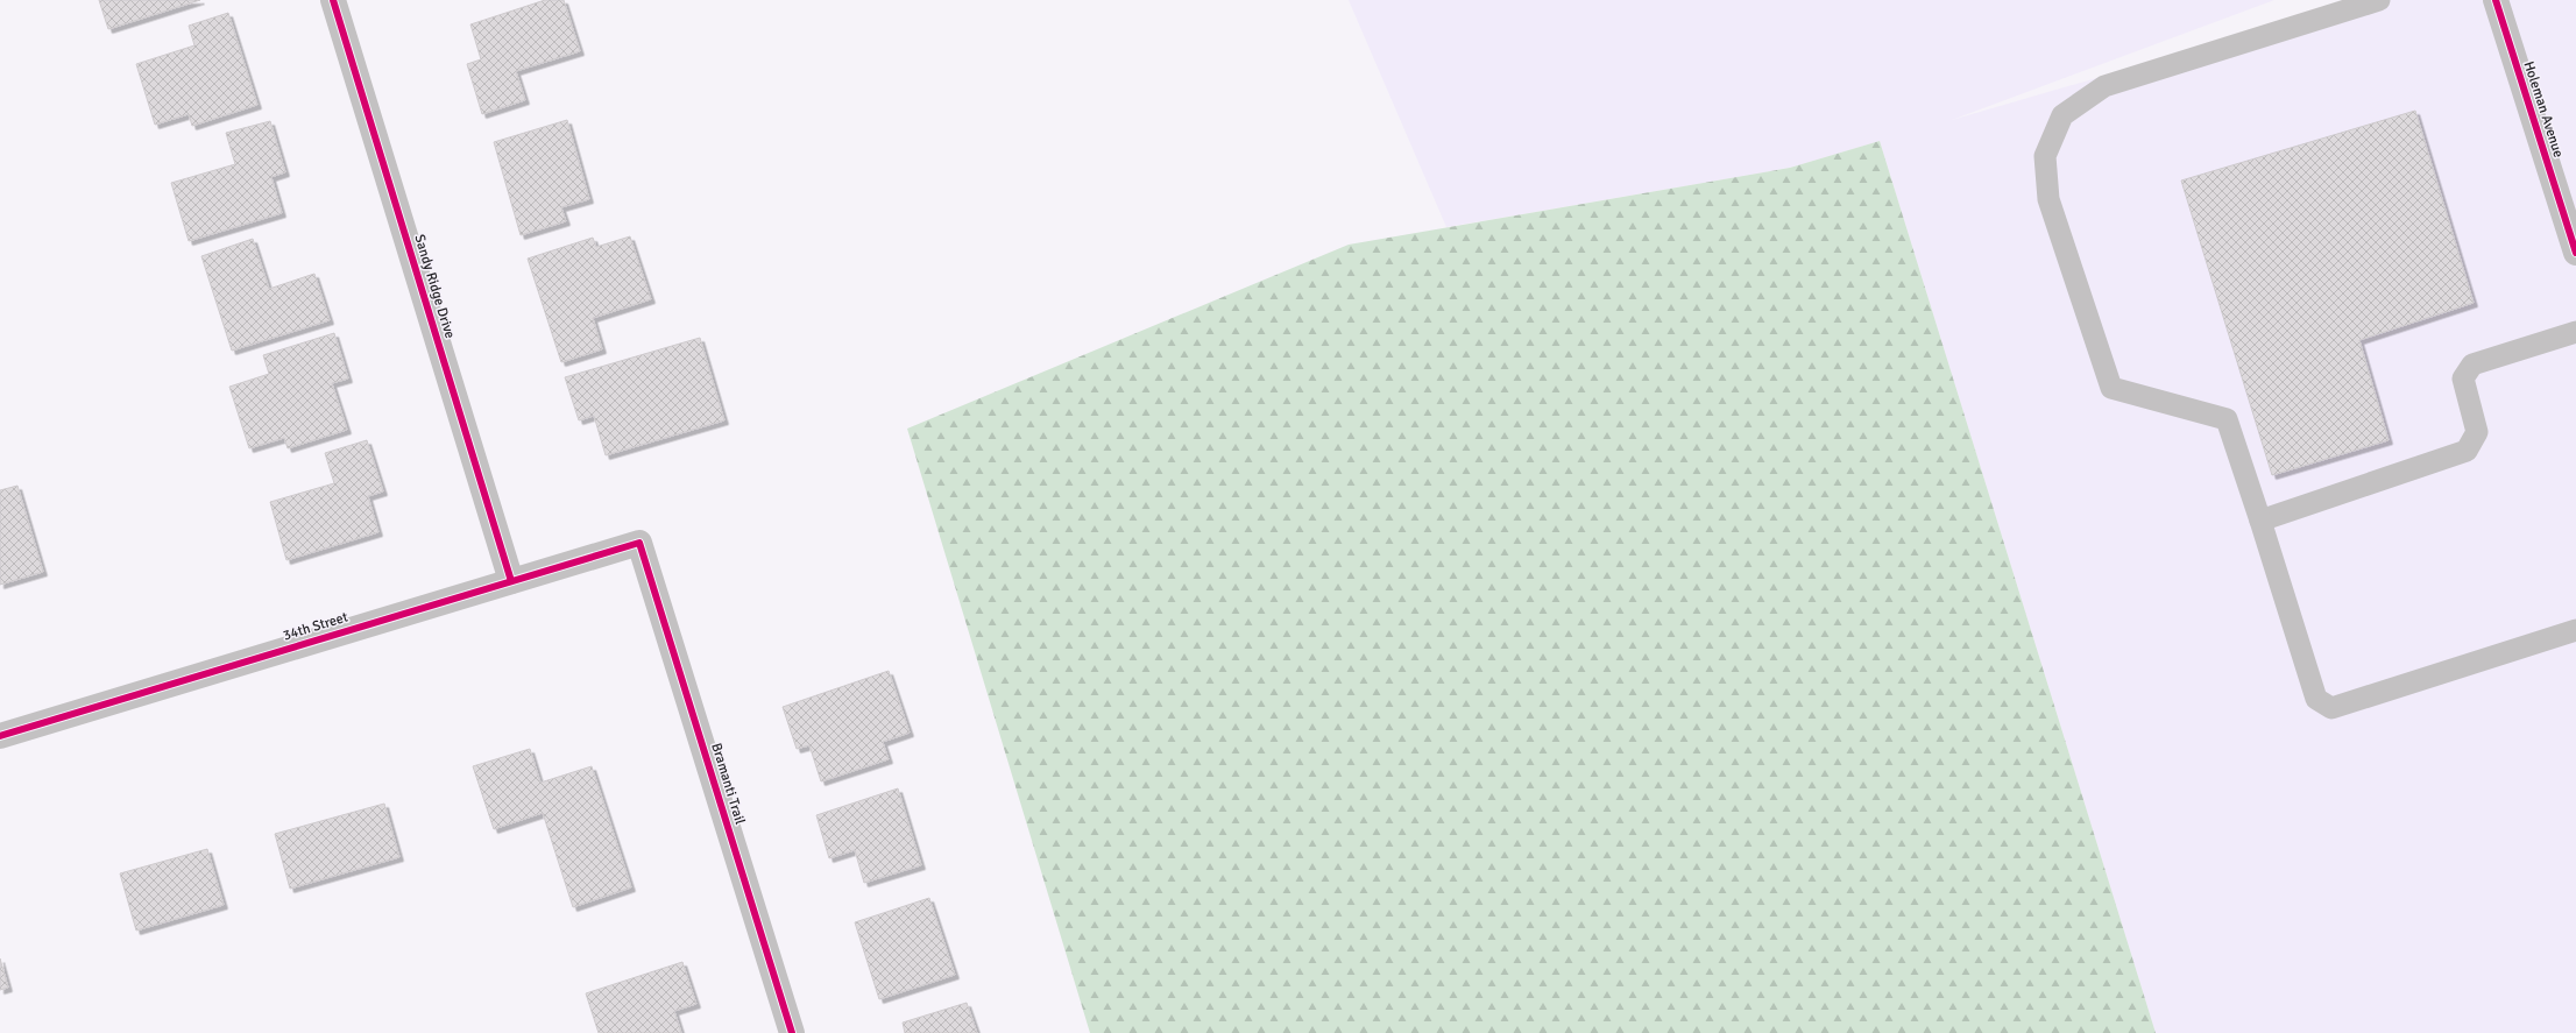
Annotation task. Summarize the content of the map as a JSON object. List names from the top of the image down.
{
  "streets": {
    "street": [
      "Holeman Avenue",
      "Sandy Ridge Drive",
      "34th Street",
      "Bramanti Trail"
    ]
  },
  "crossings": [
    ["Sandy Ridge Drive", "34th Street"],
    ["34th Street", "Bramanti Trail"]
  ]
}
